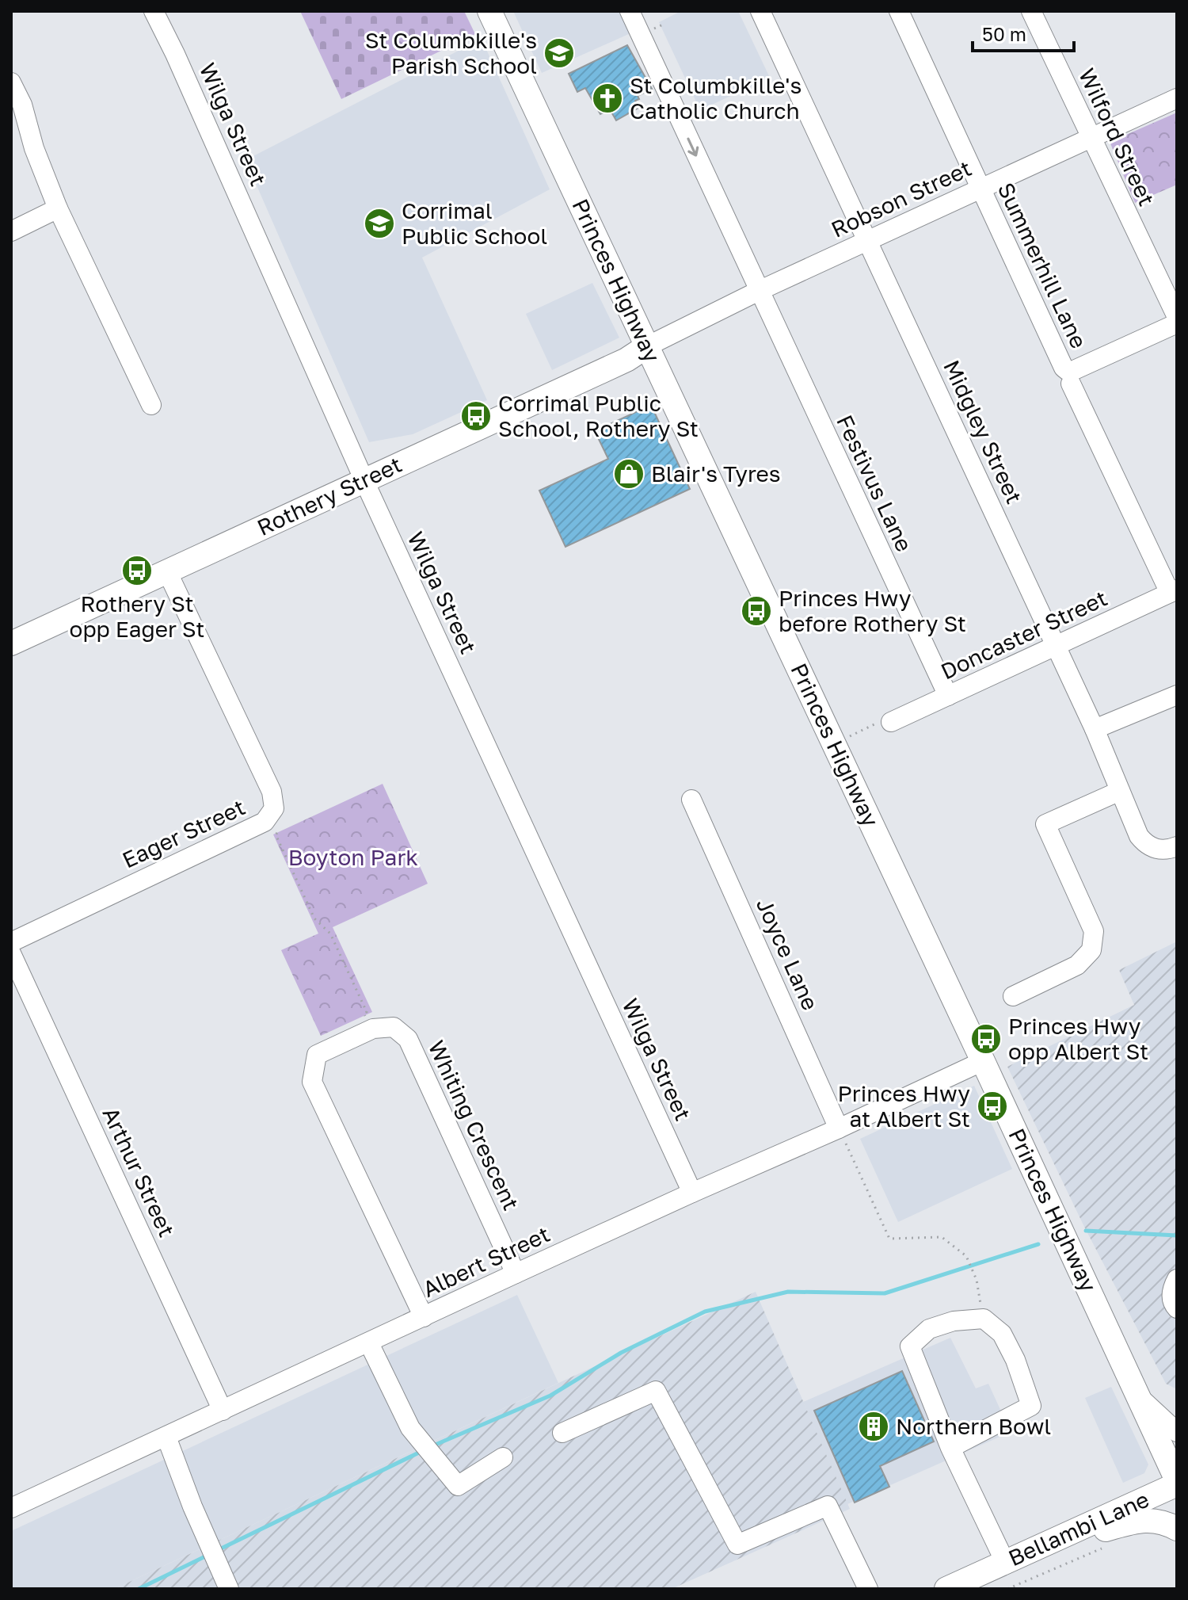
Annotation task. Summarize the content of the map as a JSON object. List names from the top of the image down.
{
  "streets": {
    "main road": ["Princes Highway", "Rothery Street", "Bellambi Lane"],
    "street": [
      "Wilga Street",
      "Wilford Street",
      "Robson Street",
      "Summerhill Lane",
      "Midgley Street",
      "Festivus Lane",
      "Doncaster Street",
      "Eager Street",
      "Joyce Lane",
      "Whiting Crescent",
      "Arthur Street",
      "Albert Street"
    ]
  },
  "crossings": [
    ["Wilga Street", "Rothery Street"],
    ["Wilga Street", "Albert Street"],
    ["Wilford Street", "Robson Street"],
    ["Robson Street", "Summerhill Lane"],
    ["Robson Street", "Princes Highway"],
    ["Robson Street", "Midgley Street"],
    ["Robson Street", "Festivus Lane"],
    ["Robson Street", "Rothery Street"],
    ["Summerhill Lane", "Doncaster Street"],
    ["Princes Highway", "Rothery Street"],
    ["Princes Highway", "Albert Street"],
    ["Princes Highway", "Bellambi Lane"],
    ["Midgley Street", "Doncaster Street"],
    ["Festivus Lane", "Doncaster Street"],
    ["Rothery Street", "Eager Street"],
    ["Joyce Lane", "Albert Street"],
    ["Whiting Crescent", "Albert Street"],
    ["Arthur Street", "Albert Street"]
  ],
  "one_way": ["Festivus Lane"],
  "parks": ["Boyton Park"],
  "places": {
    "school or university": ["St Columbkille's Parish School", "Corrimal Public School"],
    "church": ["St Columbkille's Catholic Church"],
    "bus stop": [
      "Corrimal Public School, Rothery St",
      "Rothery St opp Eager St",
      "Princes Hwy before Rothery St",
      "Princes Hwy opp Albert St",
      "Princes Hwy at Albert St"
    ],
    "shop": ["Blair's Tyres"],
    "building": ["Northern Bowl"]
  },
  "scale_bar": "50 m"
}
